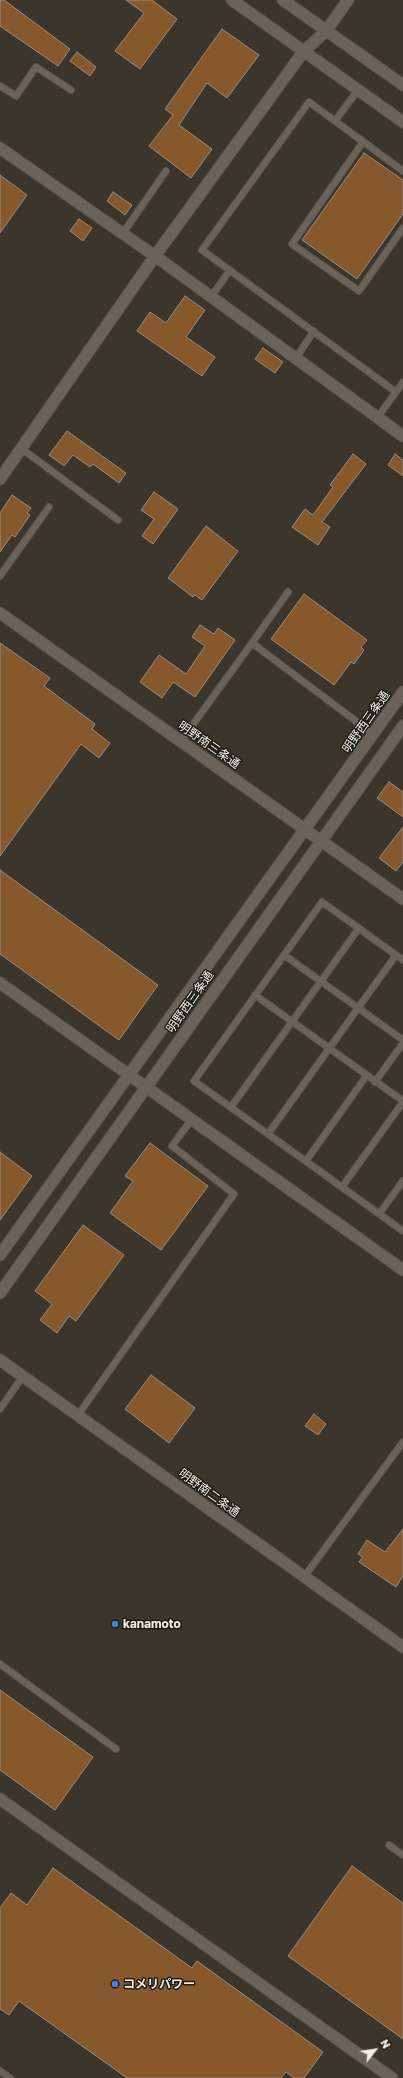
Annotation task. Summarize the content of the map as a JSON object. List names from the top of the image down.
{
  "streets": {
    "street": ["明野西三条通", "明野南三条通", "明野南二条通"]
  },
  "crossings": [
    ["明野西三条通", "明野南三条通"]
  ],
  "places": ["kanamoto", "コメリパワー"],
  "north": "top right"
}
